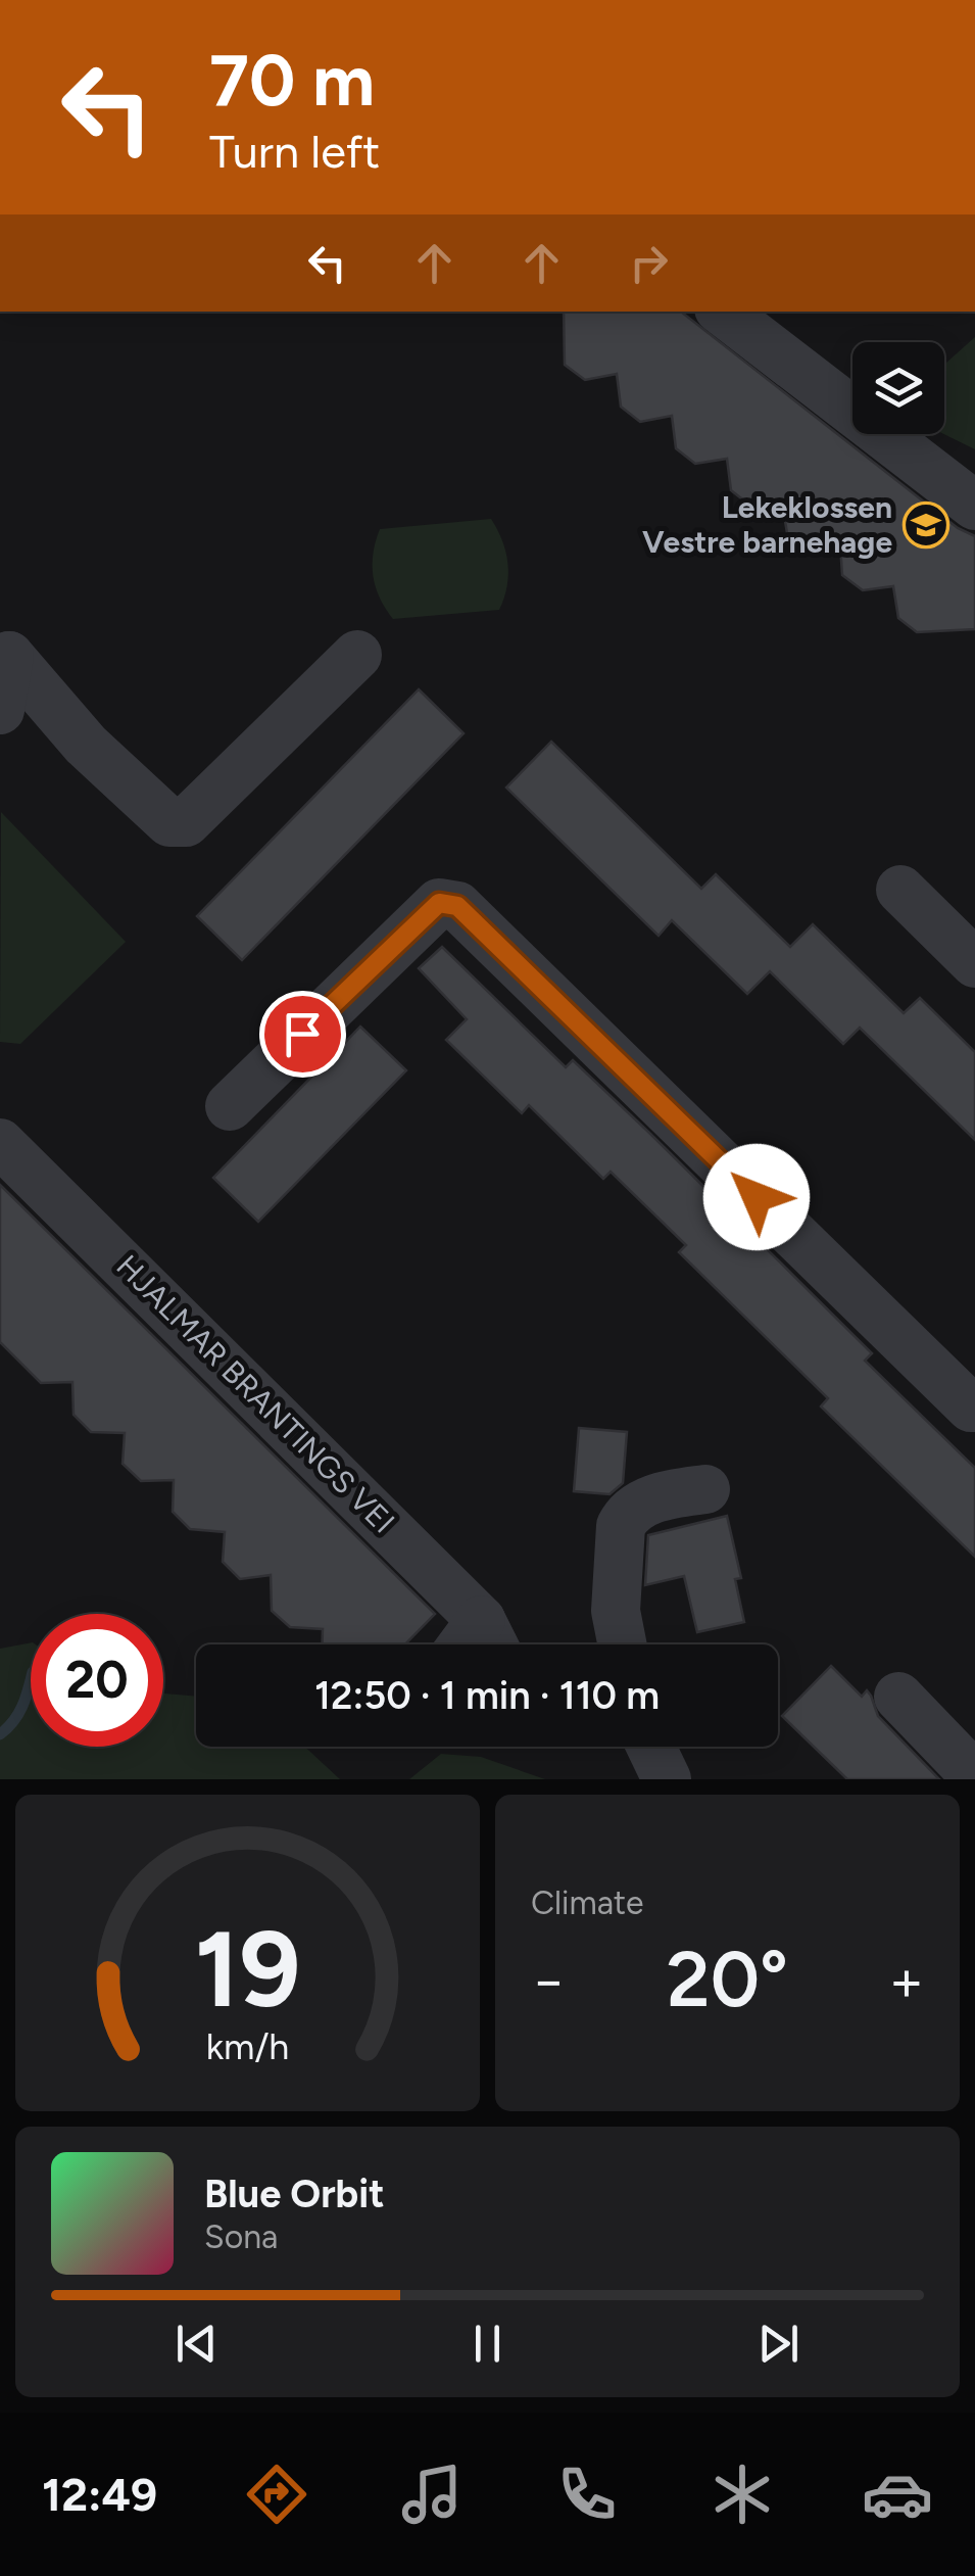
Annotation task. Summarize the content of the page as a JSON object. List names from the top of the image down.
{
  "streets": {
    "street": ["HJALMAR BRANTINGS VEI"]
  },
  "places": {
    "school or university": ["Lekeklossen Vestre barnehage"]
  },
  "page": {
    "turn": ["70 m", "Turn left"],
    "limit": "20",
    "trip": "12:50 · 1 min · 110 m",
    "tile": "Climate",
    "heat": ["−", "20°", "+"],
    "song": ["Blue Orbit", "Sona"],
    "tabs": "12:49",
    "gauge": ["19", "km/h"]
  }
}
